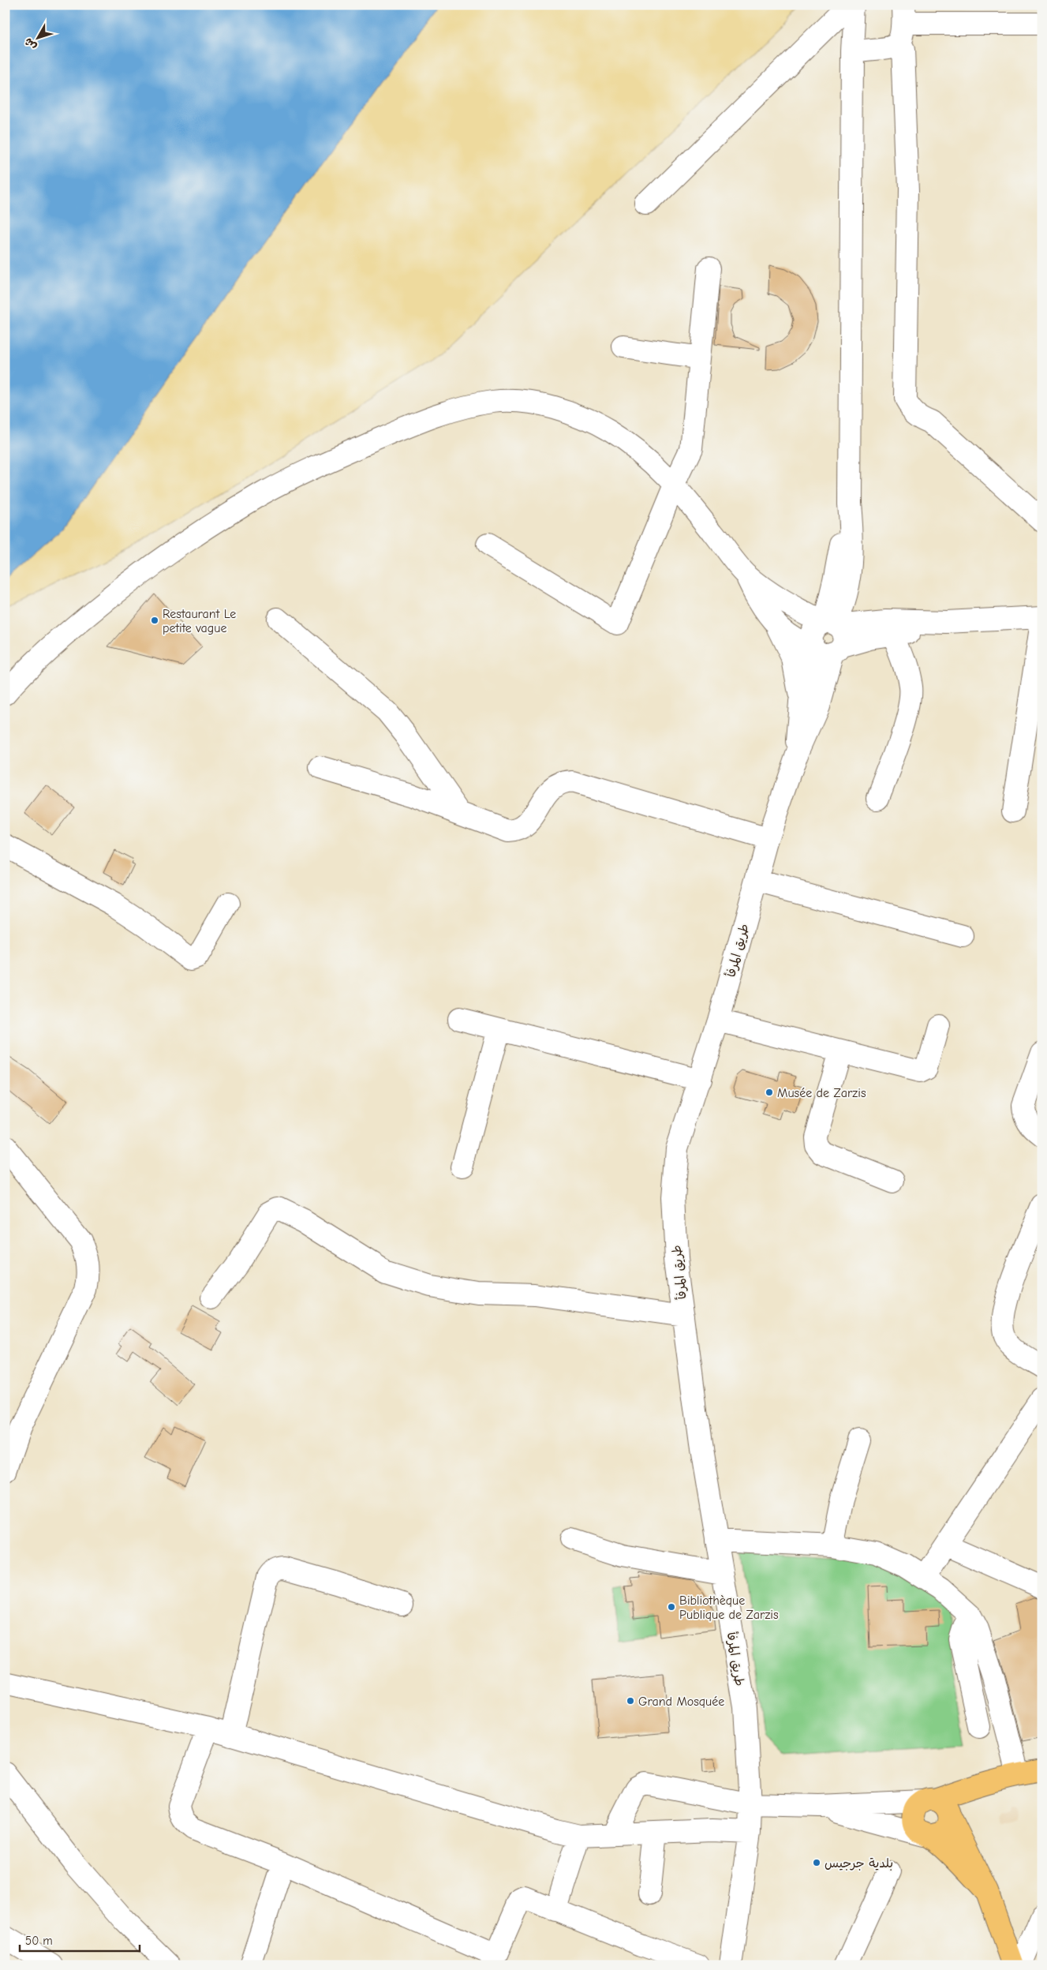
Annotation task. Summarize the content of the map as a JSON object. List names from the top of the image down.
{
  "streets": {
    "street": ["طريق المرفأ"]
  },
  "places": [
    "Restaurant Le petite vague",
    "Musée de Zarzis",
    "Bibliothèque Publique de Zarzis",
    "Grand Mosquée",
    "بلدية جرجيس"
  ],
  "scale_bar": "50 m",
  "north": "bottom left"
}
